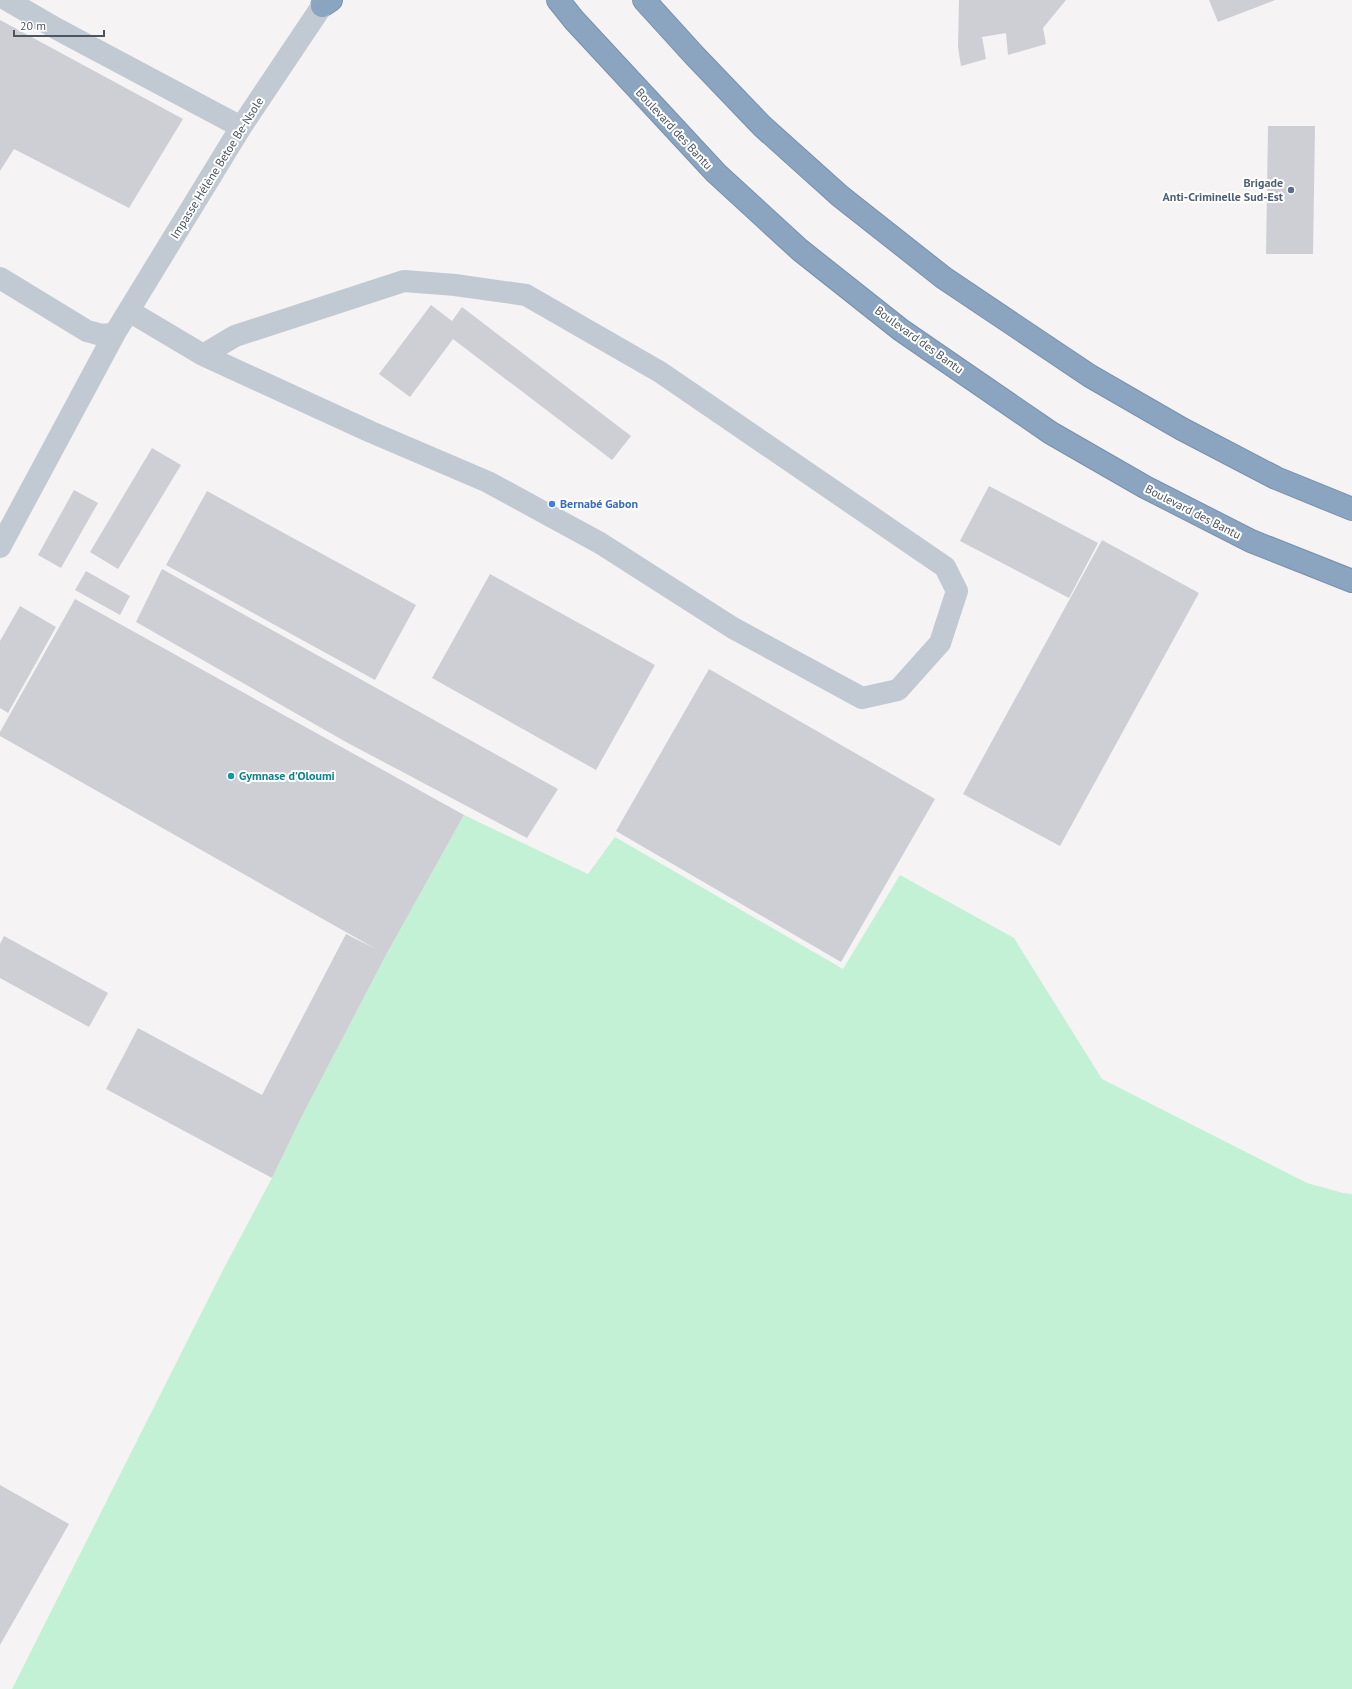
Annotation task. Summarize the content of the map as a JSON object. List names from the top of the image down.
{
  "streets": {
    "highway": ["Boulevard des Bantu"],
    "street": ["Impasse Hélène Betoe Be-Nsole"]
  },
  "places": ["Brigade Anti-Criminelle Sud-Est", "Bernabé Gabon", "Gymnase d'Oloumi"],
  "scale_bar": "20 m"
}
